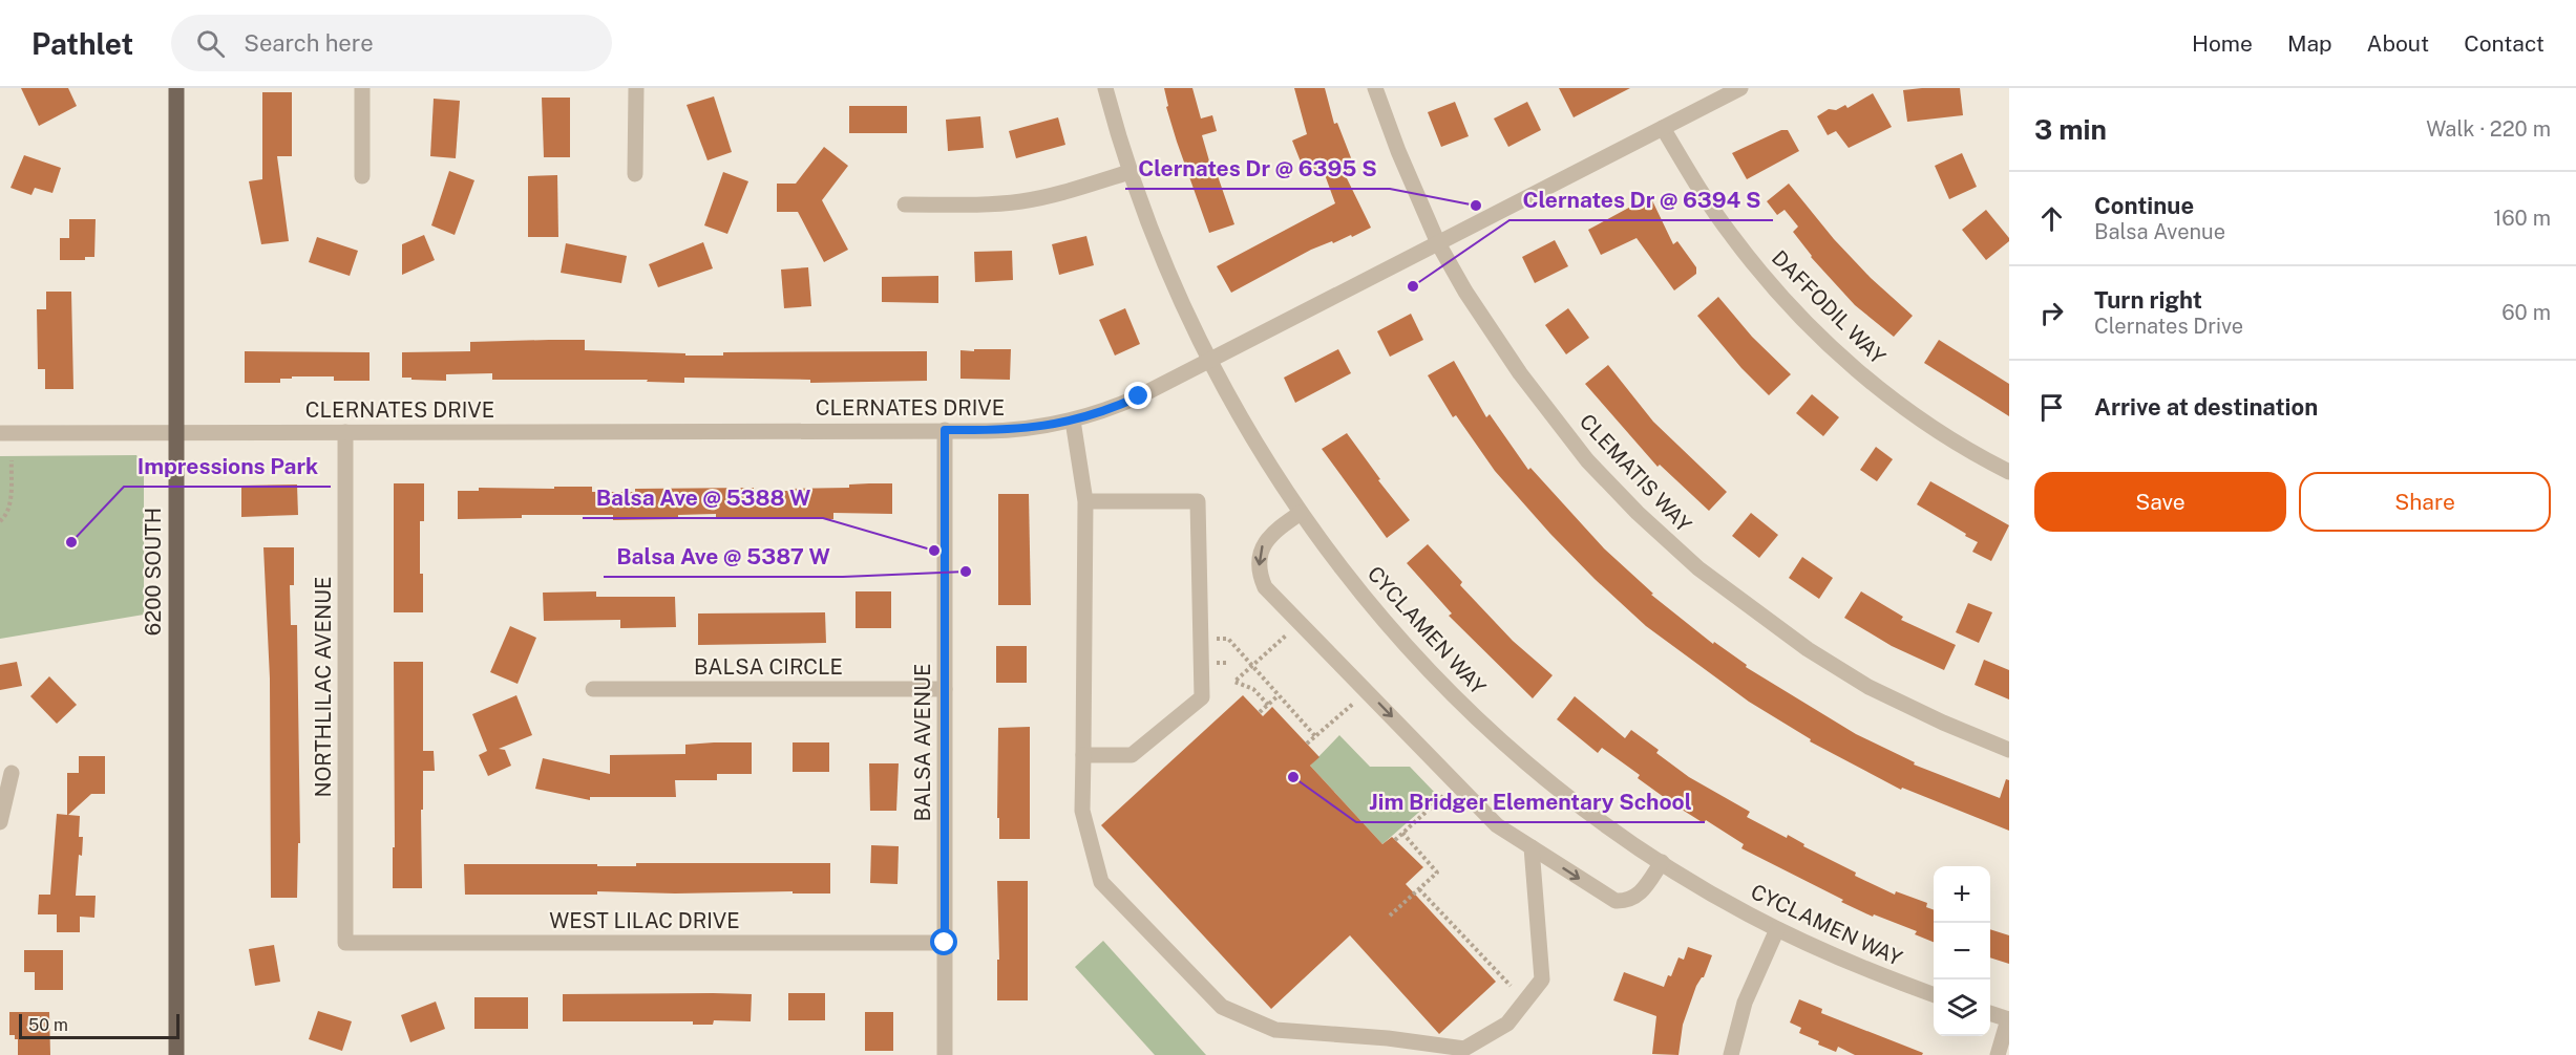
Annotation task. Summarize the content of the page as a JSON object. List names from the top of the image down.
{
  "streets": {
    "main road": ["6200 SOUTH"],
    "street": [
      "DAFFODIL WAY",
      "CLERNATES DRIVE",
      "CLEMATIS WAY",
      "CYCLAMEN WAY",
      "BALSA CIRCLE",
      "NORTHLILAC AVENUE",
      "BALSA AVENUE",
      "WEST LILAC DRIVE"
    ]
  },
  "crossings": [
    ["DAFFODIL WAY", "CLERNATES DRIVE"],
    ["CLERNATES DRIVE", "CLEMATIS WAY"],
    ["CLERNATES DRIVE", "6200 SOUTH"],
    ["CLERNATES DRIVE", "CYCLAMEN WAY"],
    ["CLERNATES DRIVE", "NORTHLILAC AVENUE"],
    ["CLERNATES DRIVE", "BALSA AVENUE"],
    ["BALSA CIRCLE", "BALSA AVENUE"],
    ["NORTHLILAC AVENUE", "WEST LILAC DRIVE"],
    ["BALSA AVENUE", "WEST LILAC DRIVE"]
  ],
  "places": [
    "Clernates Dr @ 6395 S",
    "Clernates Dr @ 6394 S",
    "Impressions Park",
    "Balsa Ave @ 5388 W",
    "Balsa Ave @ 5387 W",
    "Jim Bridger Elementary School"
  ],
  "scale_bar": "50 m",
  "page": {
    "header": "Pathlet",
    "search": "Search here",
    "nav": [
      "Home",
      "Map",
      "About",
      "Contact"
    ],
    "heading": ["3 min", "Walk · 220 m"],
    "list": [
      ["Continue", "Balsa Avenue", "160 m"],
      ["Turn right", "Clernates Drive", "60 m"],
      "Arrive at destination"
    ],
    "buttons": ["Save", "Share"],
    "map_buttons": ["+", "−"],
    "scale": "50 m"
  }
}
